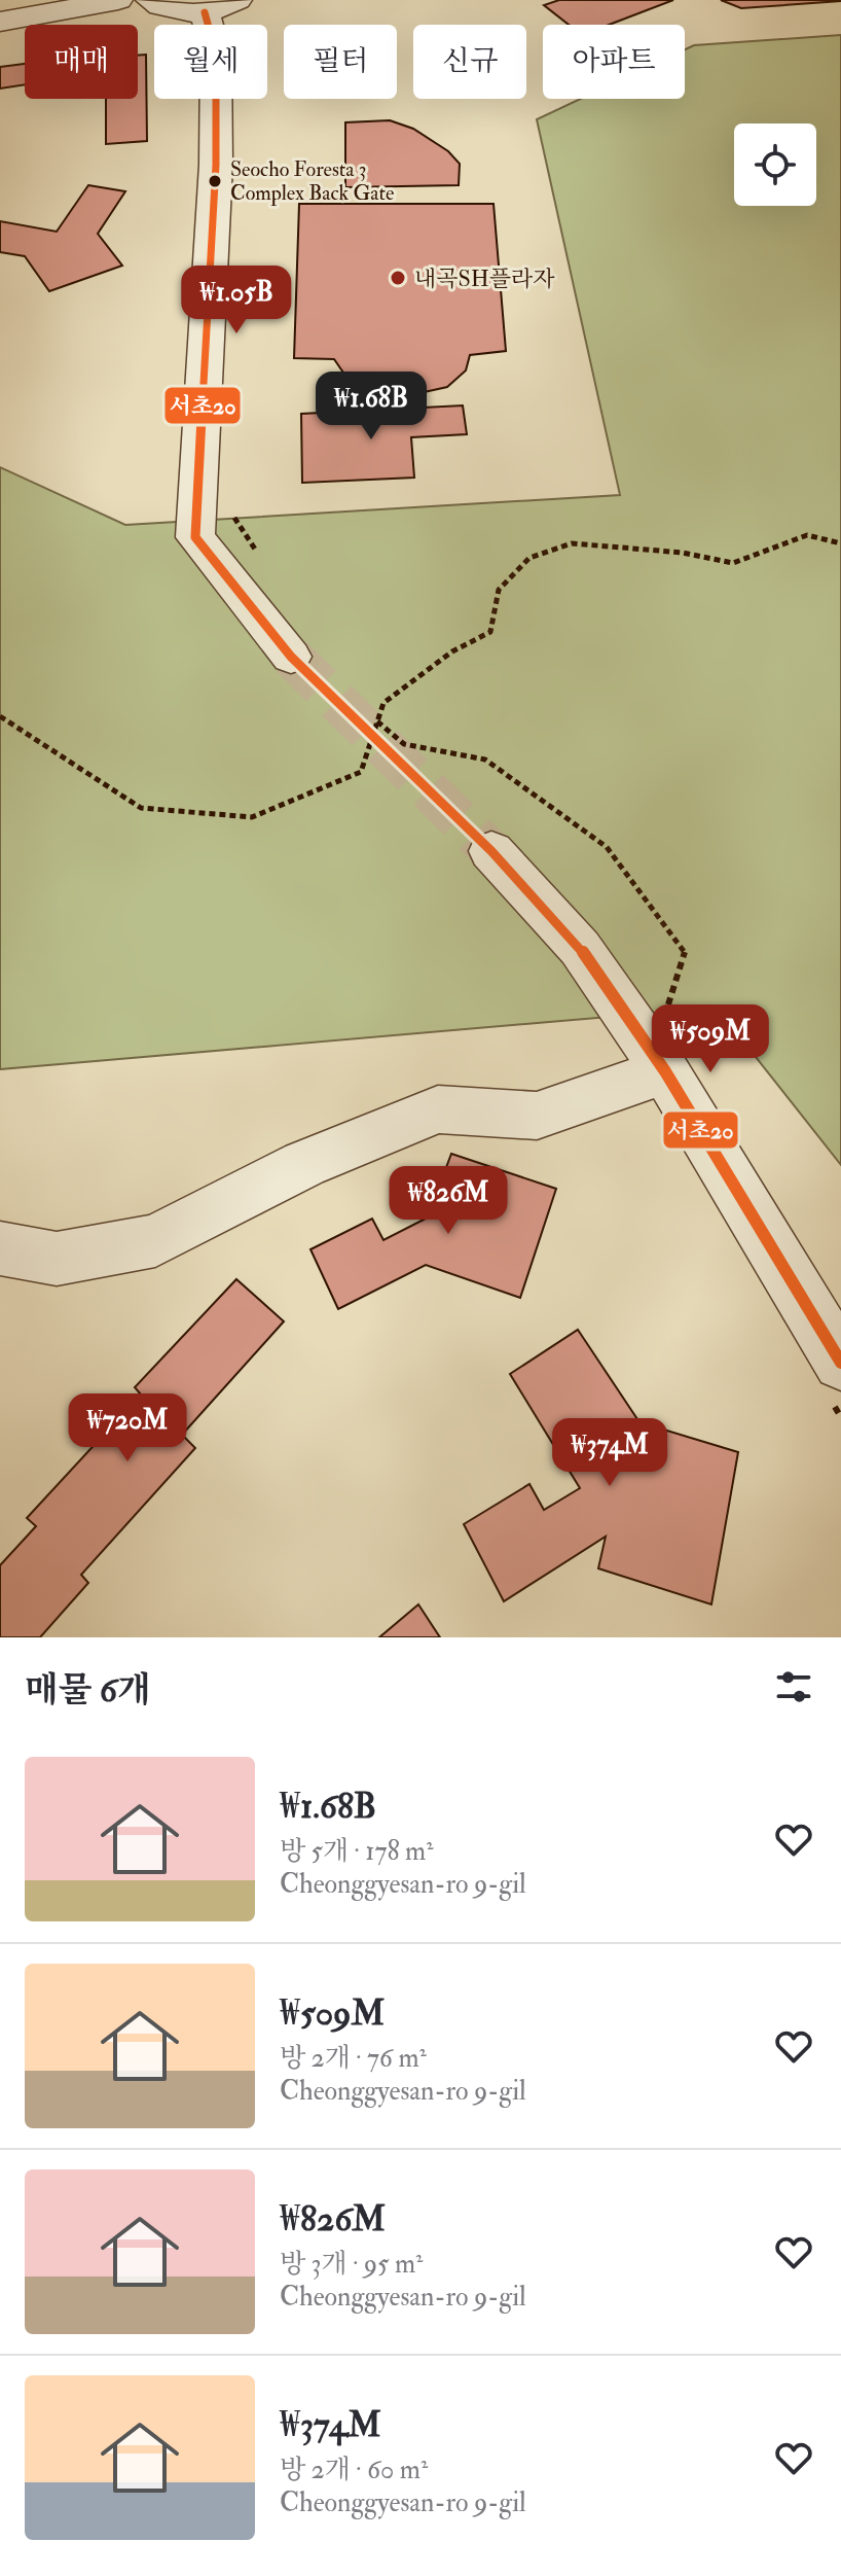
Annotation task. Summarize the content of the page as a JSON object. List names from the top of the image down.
{
  "places": ["Seocho Foresta 3 Complex Back Gate", "내곡SH플라자"],
  "lines": ["transit line 서초20"],
  "page": {
    "chip": [
      "매매",
      "월세",
      "필터",
      "신규",
      "아파트"
    ],
    "price": [
      "₩1.05B",
      "₩1.68B",
      "₩509M",
      "₩826M",
      "₩720M",
      "₩374M"
    ],
    "heading": "매물 6개",
    "list": [
      {
        "name": "₩1.68B",
        "note": "방 5개 · 178 m² · Cheonggyesan-ro 9-gil"
      },
      {
        "name": "₩509M",
        "note": "방 2개 · 76 m² · Cheonggyesan-ro 9-gil"
      },
      {
        "name": "₩826M",
        "note": "방 3개 · 95 m² · Cheonggyesan-ro 9-gil"
      },
      {
        "name": "₩374M",
        "note": "방 2개 · 60 m² · Cheonggyesan-ro 9-gil"
      }
    ]
  }
}
